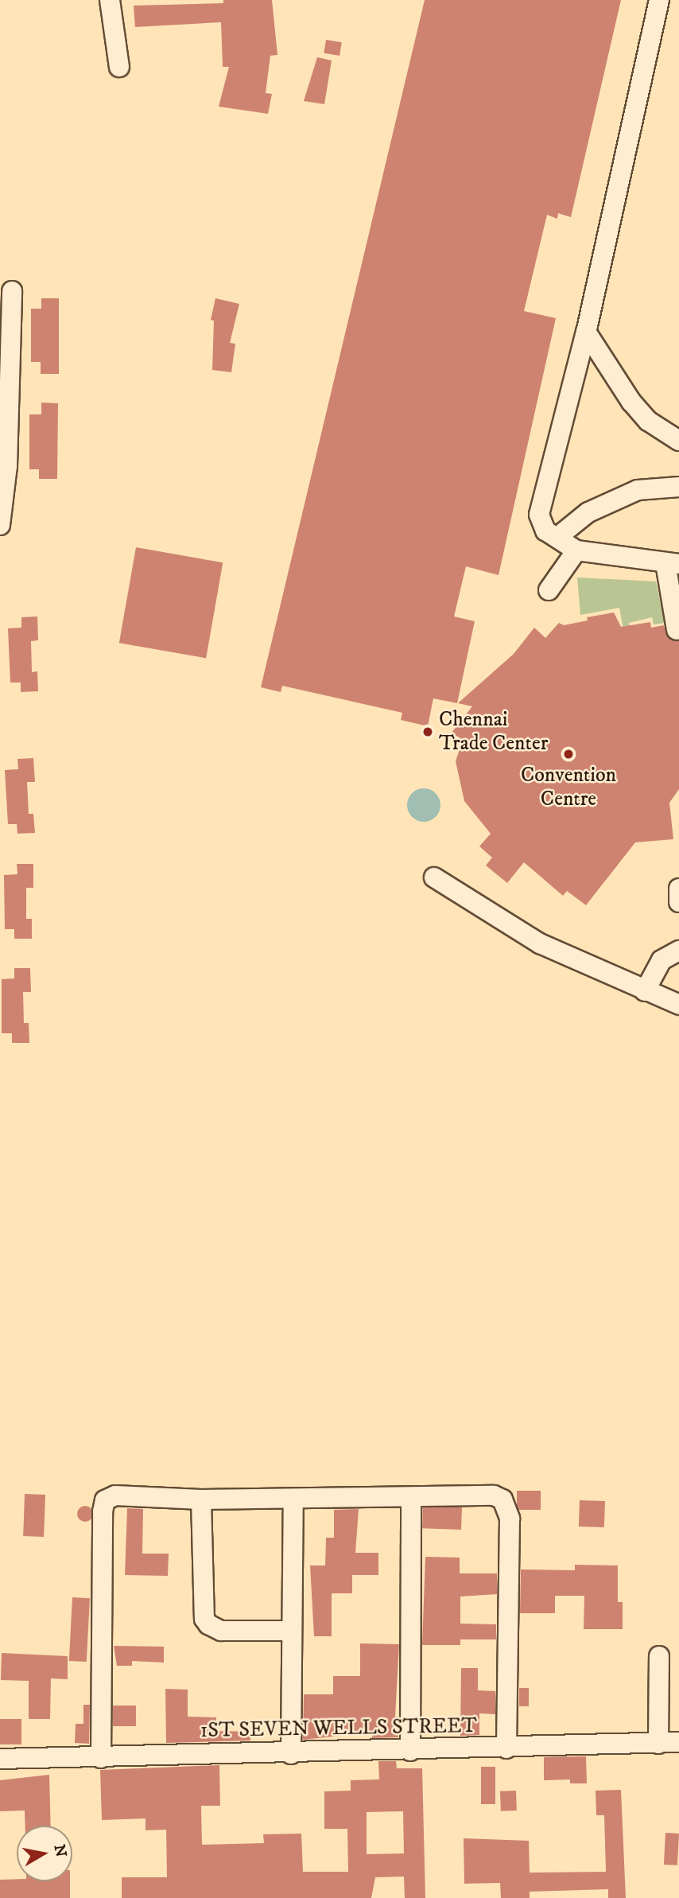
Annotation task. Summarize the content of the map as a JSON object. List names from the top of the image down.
{
  "streets": {
    "street": ["1ST SEVEN WELLS STREET"]
  },
  "places": ["Chennai Trade Center", "Convention Centre"],
  "north": "right"
}
